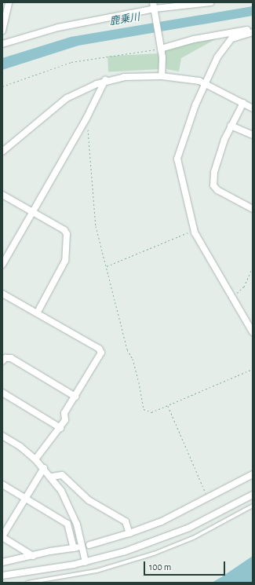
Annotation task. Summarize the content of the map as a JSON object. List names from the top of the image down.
{
  "water": ["鹿乗川"],
  "scale_bar": "100 m"
}
